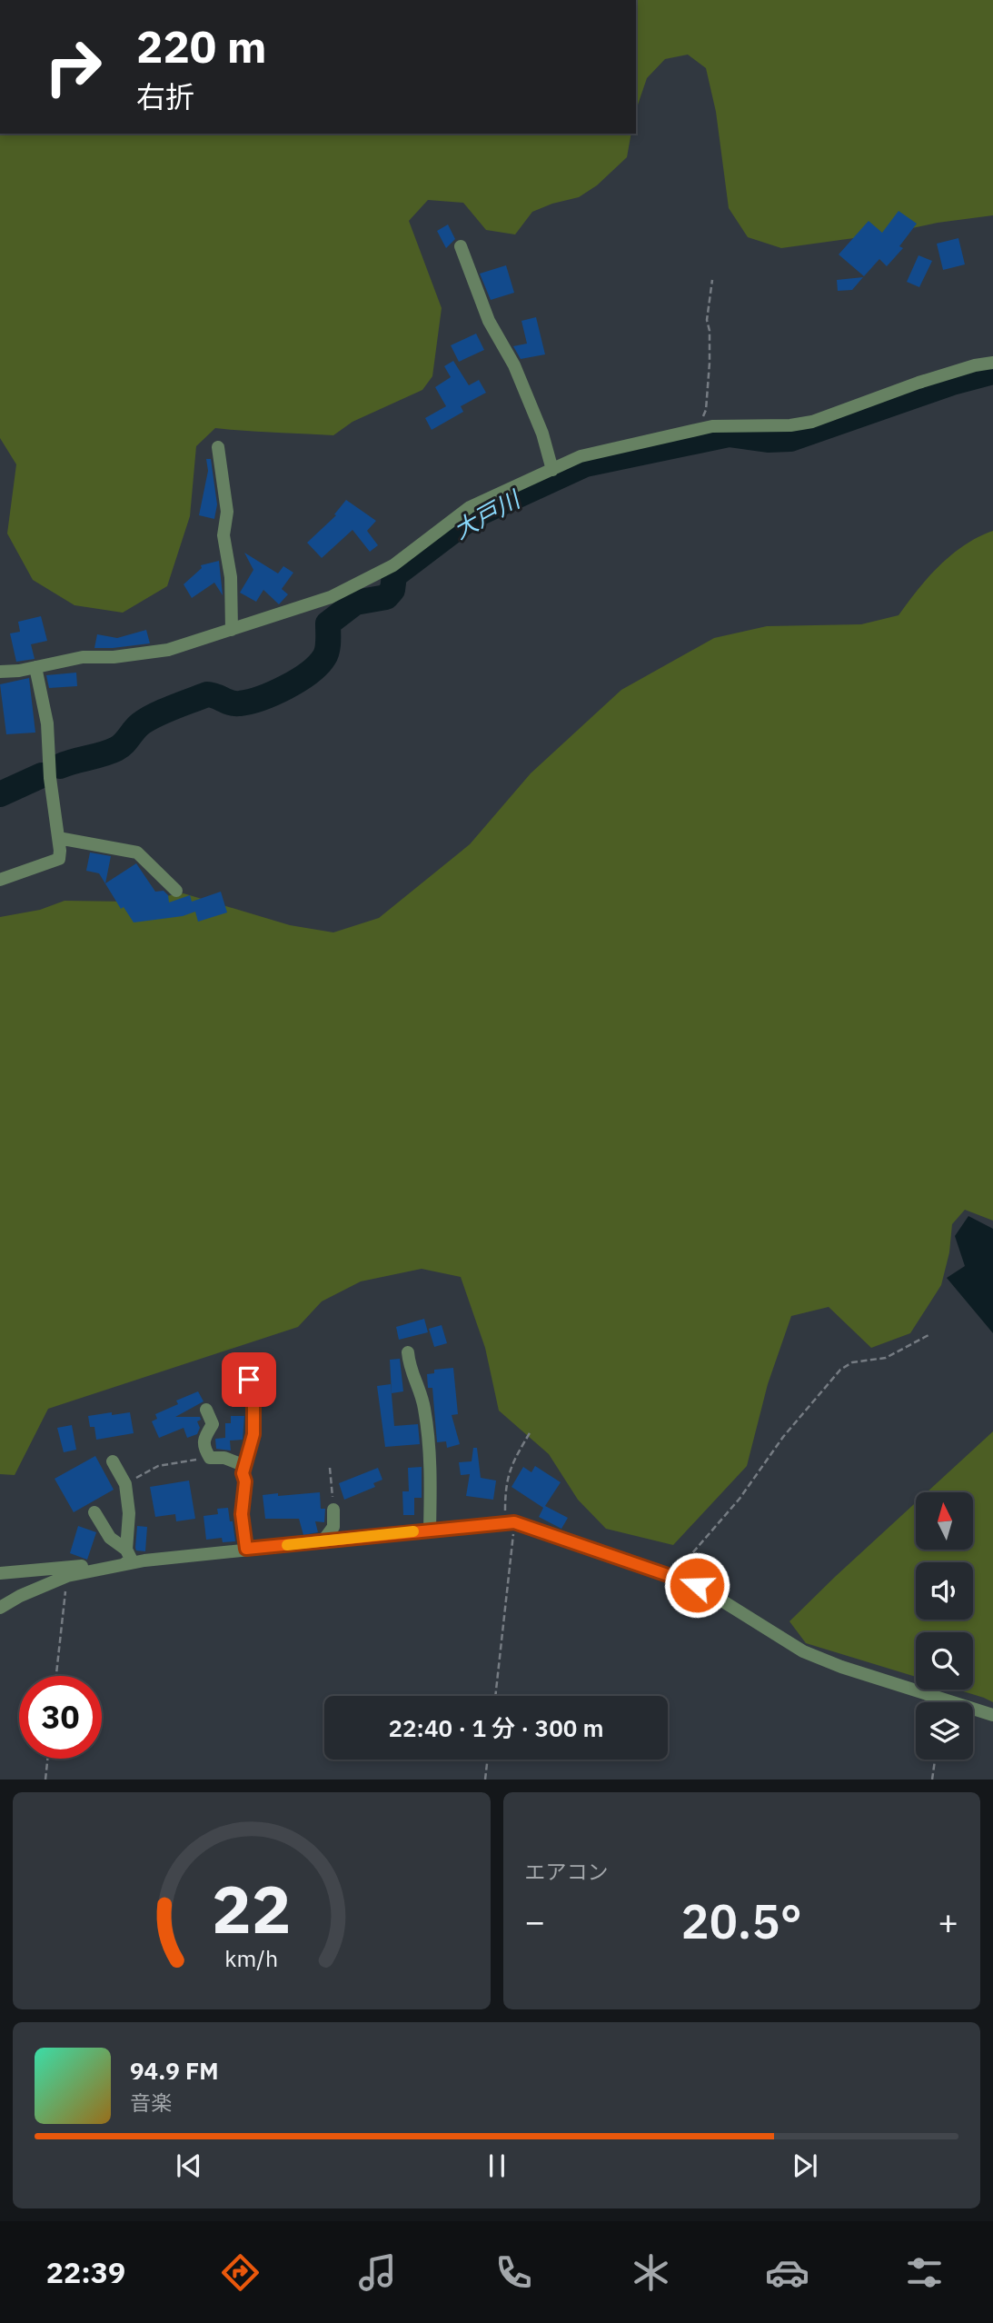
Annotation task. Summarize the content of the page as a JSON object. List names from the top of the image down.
{
  "water": ["大戸川"],
  "north": "top",
  "page": {
    "turn": ["220 m", "右折"],
    "limit": "30",
    "trip": "22:40 · 1 分 · 300 m",
    "tile": "エアコン",
    "heat": ["−", "20.5°", "+"],
    "song": ["94.9 FM", "音楽"],
    "tabs": "22:39",
    "gauge": ["22", "km/h"]
  }
}
